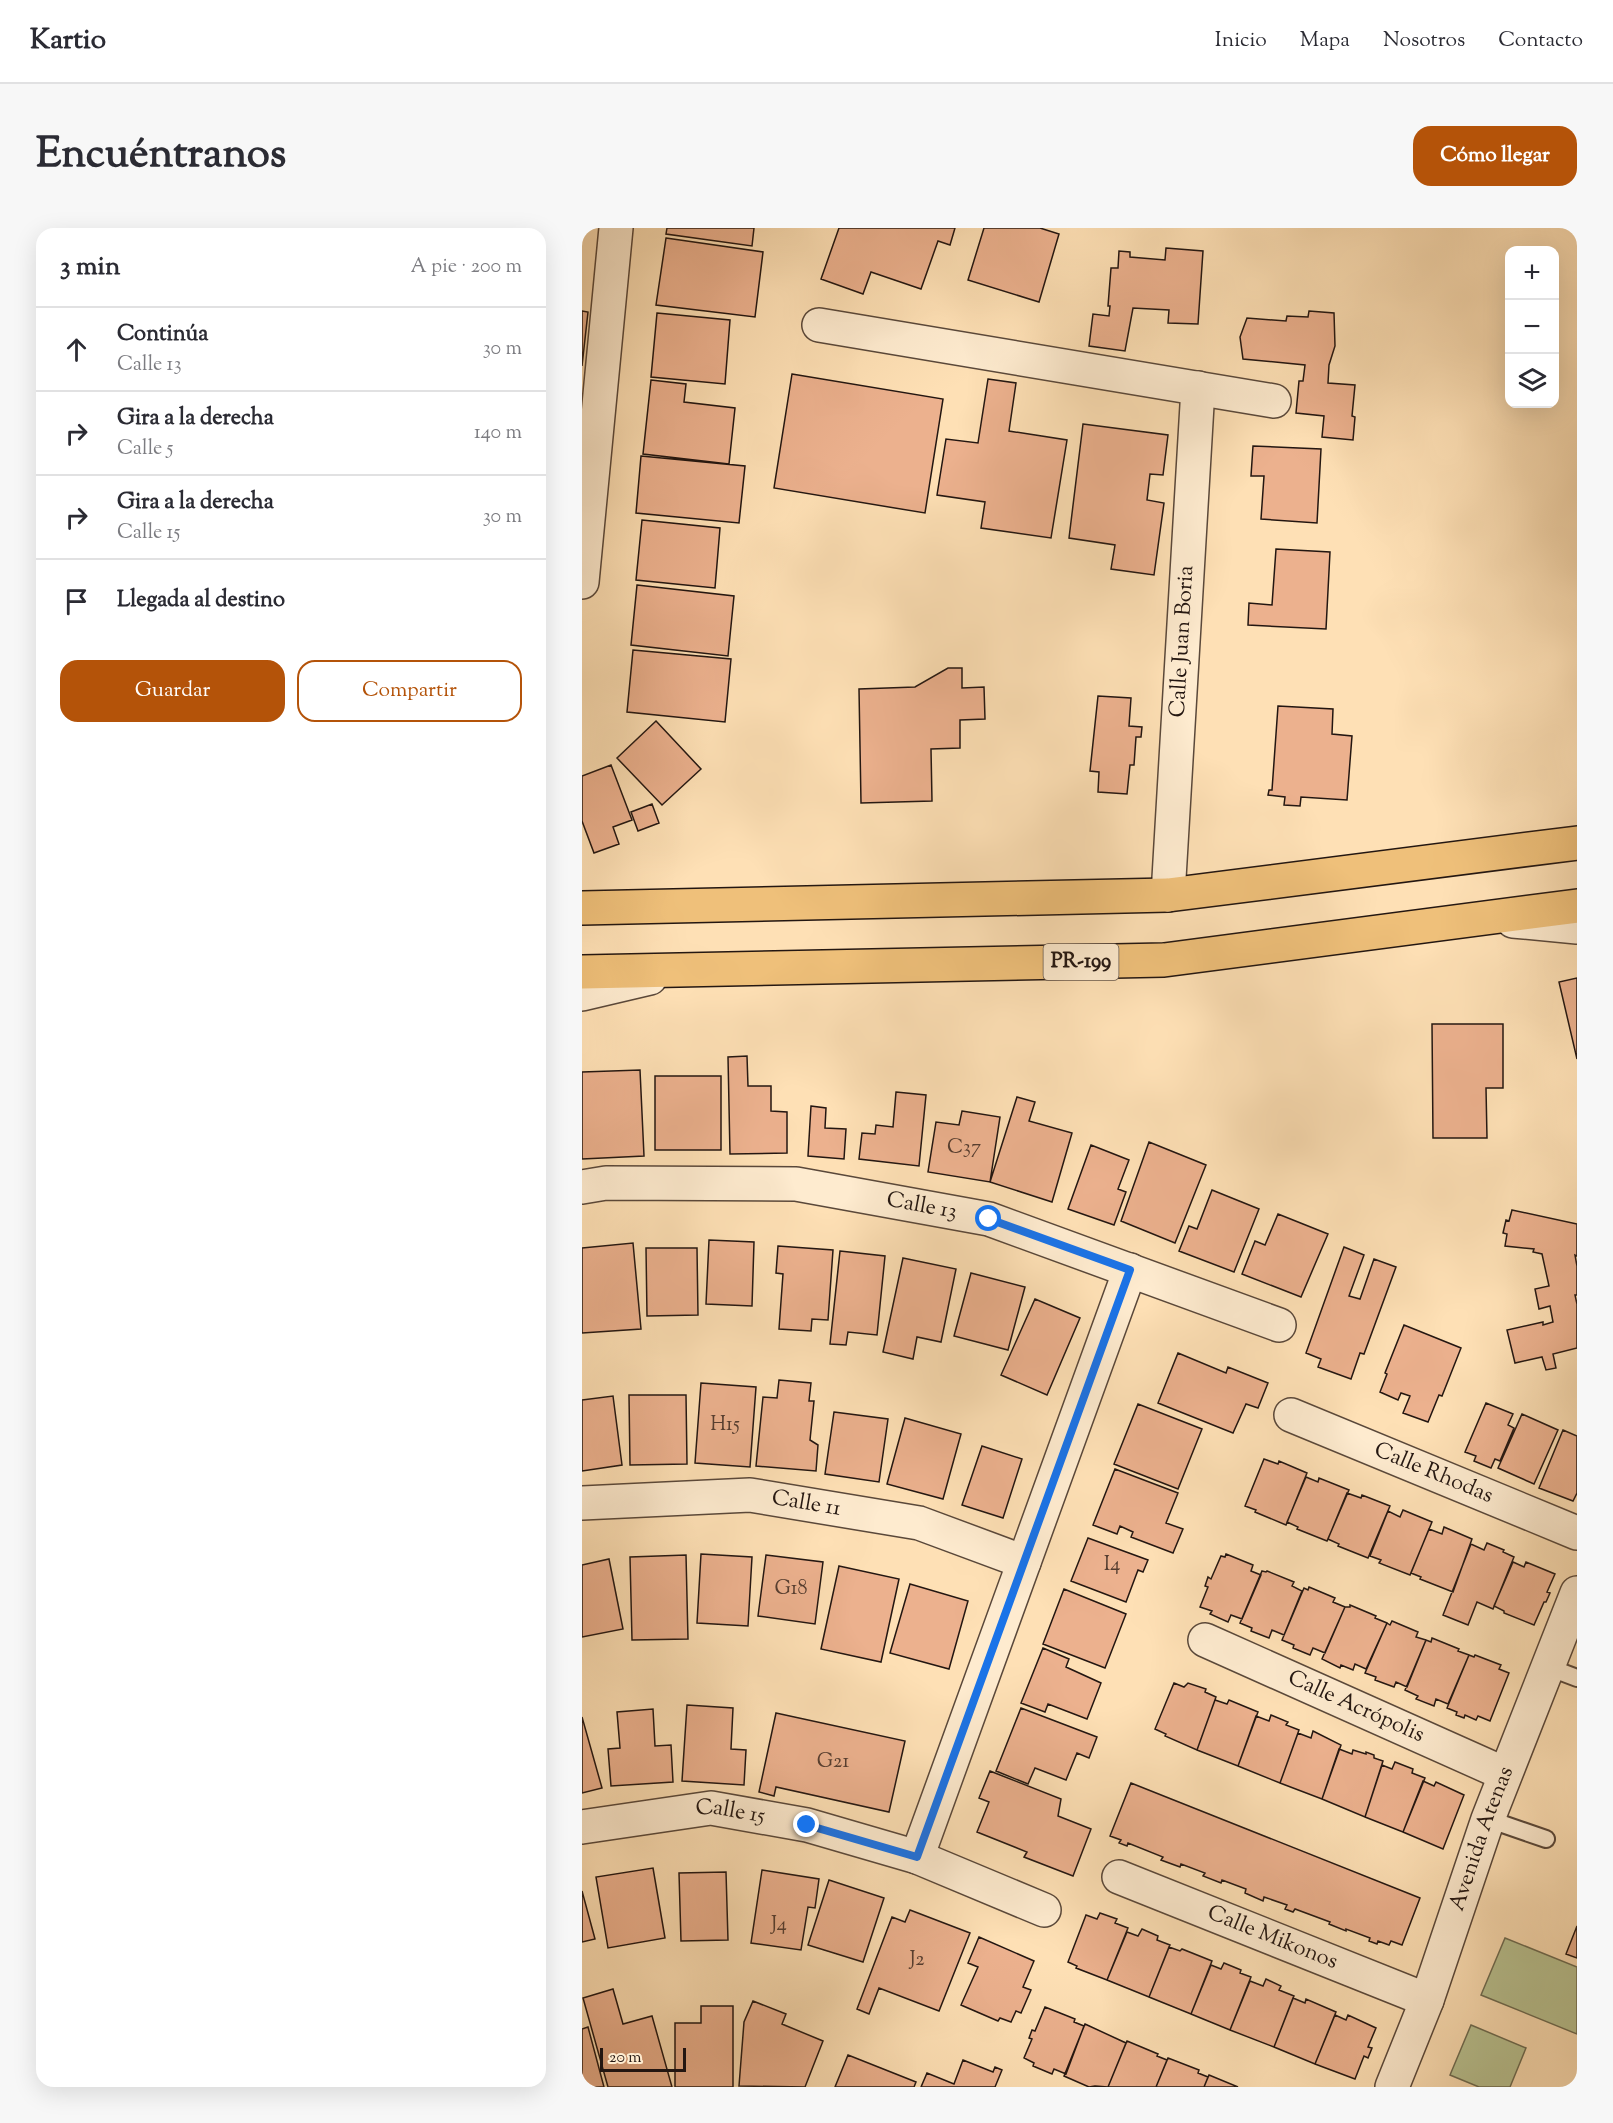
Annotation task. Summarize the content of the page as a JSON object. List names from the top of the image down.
{
  "streets": {
    "main road": ["PR-199"],
    "street": [
      "Calle Juan Boria",
      "Calle 13",
      "Calle Rhodas",
      "Calle 11",
      "Calle Acrópolis",
      "Calle 15",
      "Avenida Atenas",
      "Calle Mikonos"
    ]
  },
  "crossings": [
    ["Calle Acrópolis", "Avenida Atenas"],
    ["Avenida Atenas", "Calle Mikonos"]
  ],
  "house_numbers": [
    "C37",
    "H15",
    "I4",
    "G18",
    "G21",
    "J4",
    "J2"
  ],
  "scale_bar": "20 m",
  "page": {
    "header": "Kartio",
    "nav": [
      "Inicio",
      "Mapa",
      "Nosotros",
      "Contacto"
    ],
    "title": "Encuéntranos",
    "buttons": [
      "Cómo llegar",
      ["Guardar", "Compartir"]
    ],
    "heading": ["3 min", "A pie · 200 m"],
    "map_buttons": ["+", "−"],
    "list": [
      ["Continúa", "Calle 13", "30 m"],
      ["Gira a la derecha", "Calle 5", "140 m"],
      ["Gira a la derecha", "Calle 15", "30 m"],
      "Llegada al destino"
    ],
    "scale": "20 m"
  }
}
